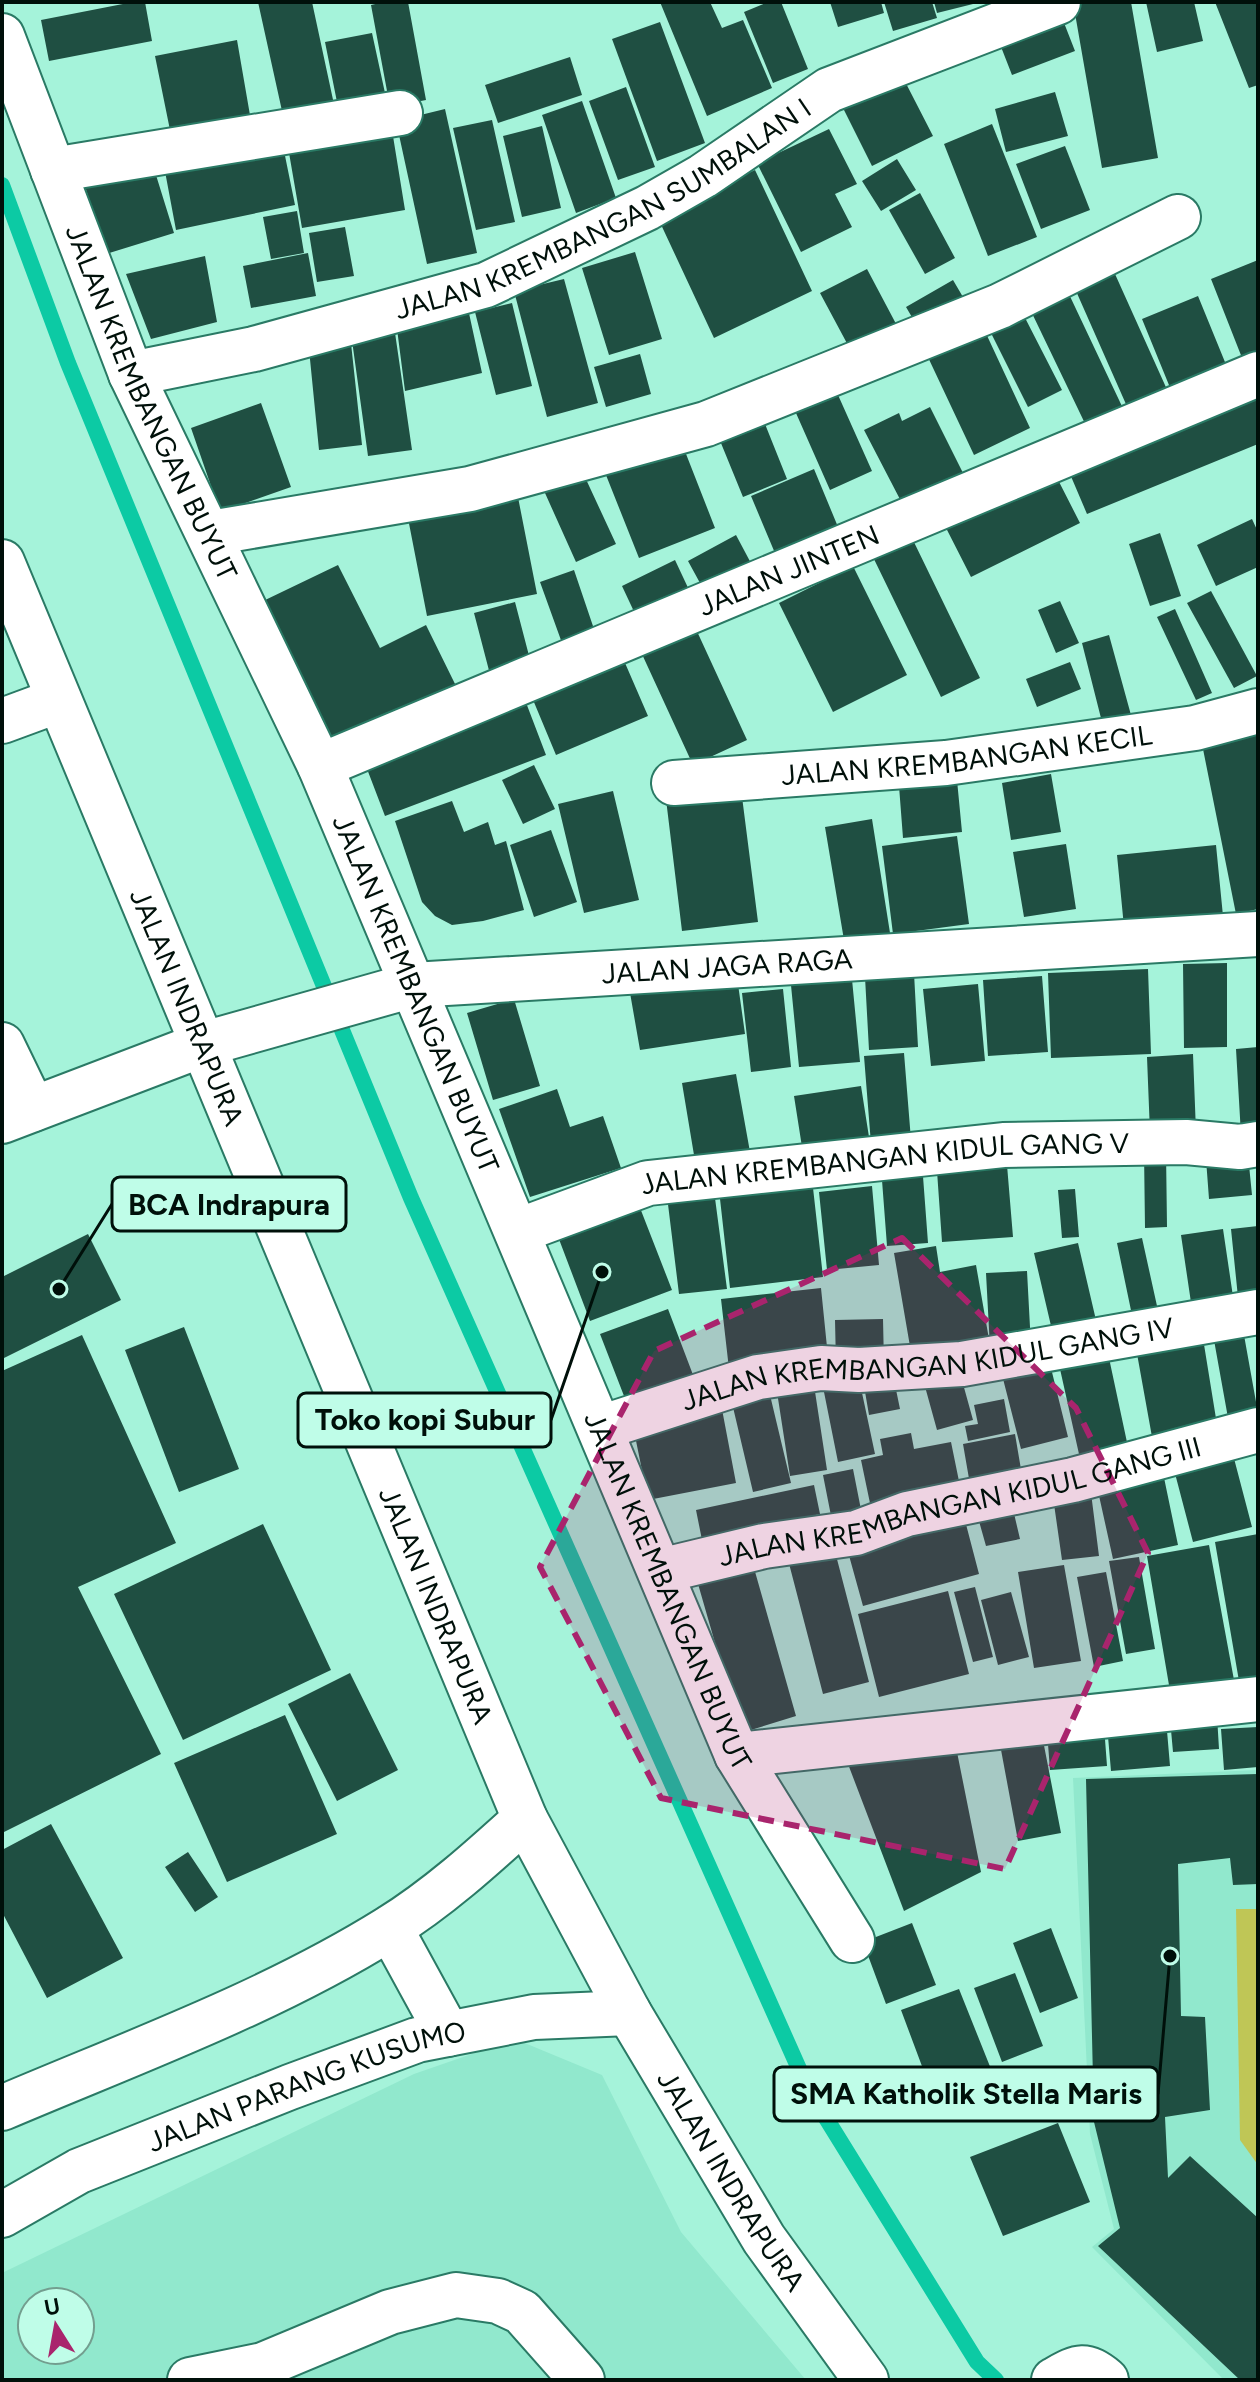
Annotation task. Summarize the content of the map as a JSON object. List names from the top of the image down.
{
  "streets": {
    "street": [
      "JALAN KREMBANGAN SUMBALAN I",
      "JALAN KREMBANGAN BUYUT",
      "JALAN JINTEN",
      "JALAN KREMBANGAN KECIL",
      "JALAN JAGA RAGA",
      "JALAN INDRAPURA",
      "JALAN KREMBANGAN KIDUL GANG V",
      "JALAN KREMBANGAN KIDUL GANG IV",
      "JALAN KREMBANGAN KIDUL GANG III",
      "JALAN PARANG KUSUMO"
    ]
  },
  "crossings": [
    ["JALAN KREMBANGAN SUMBALAN I", "JALAN KREMBANGAN BUYUT"],
    ["JALAN KREMBANGAN BUYUT", "JALAN JINTEN"],
    ["JALAN KREMBANGAN BUYUT", "JALAN JAGA RAGA"],
    ["JALAN KREMBANGAN BUYUT", "JALAN KREMBANGAN KIDUL GANG V"],
    ["JALAN KREMBANGAN BUYUT", "JALAN KREMBANGAN KIDUL GANG IV"],
    ["JALAN KREMBANGAN BUYUT", "JALAN KREMBANGAN KIDUL GANG III"],
    ["JALAN JAGA RAGA", "JALAN INDRAPURA"],
    ["JALAN INDRAPURA", "JALAN PARANG KUSUMO"]
  ],
  "places": ["Toko kopi Subur", "BCA Indrapura", "SMA Katholik Stella Maris"],
  "north": "top"
}
